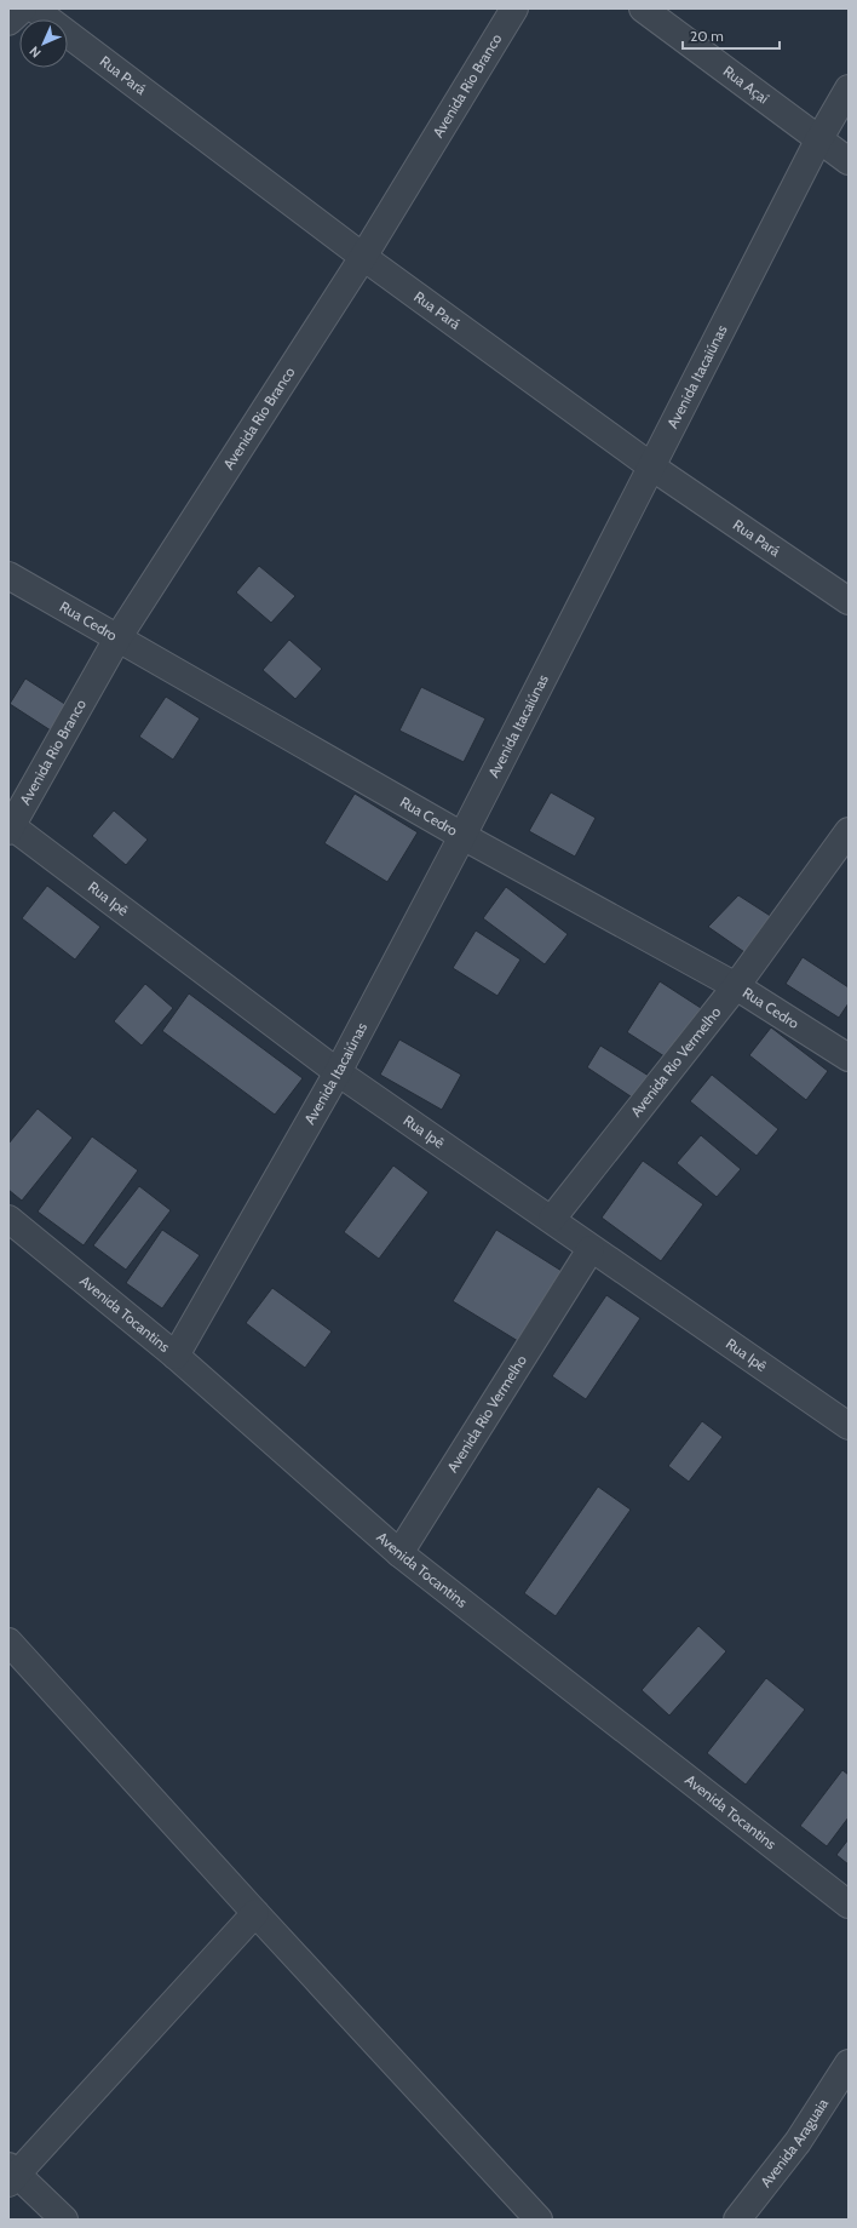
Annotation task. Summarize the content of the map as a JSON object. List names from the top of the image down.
{
  "streets": {
    "street": [
      "Rua Pará",
      "Rua Açaí",
      "Avenida Rio Branco",
      "Avenida Itacaiúnas",
      "Rua Cedro",
      "Rua Ipê",
      "Avenida Rio Vermelho",
      "Avenida Tocantins",
      "Avenida Araguaia"
    ]
  },
  "crossings": [
    ["Rua Pará", "Avenida Rio Branco"],
    ["Rua Pará", "Avenida Itacaiúnas"],
    ["Rua Açaí", "Avenida Itacaiúnas"],
    ["Avenida Rio Branco", "Rua Cedro"],
    ["Avenida Rio Branco", "Rua Ipê"],
    ["Avenida Itacaiúnas", "Rua Cedro"],
    ["Avenida Itacaiúnas", "Rua Ipê"],
    ["Avenida Itacaiúnas", "Avenida Tocantins"],
    ["Rua Cedro", "Avenida Rio Vermelho"],
    ["Rua Ipê", "Avenida Rio Vermelho"],
    ["Avenida Rio Vermelho", "Avenida Tocantins"]
  ],
  "scale_bar": "20 m",
  "north": "bottom left"
}
